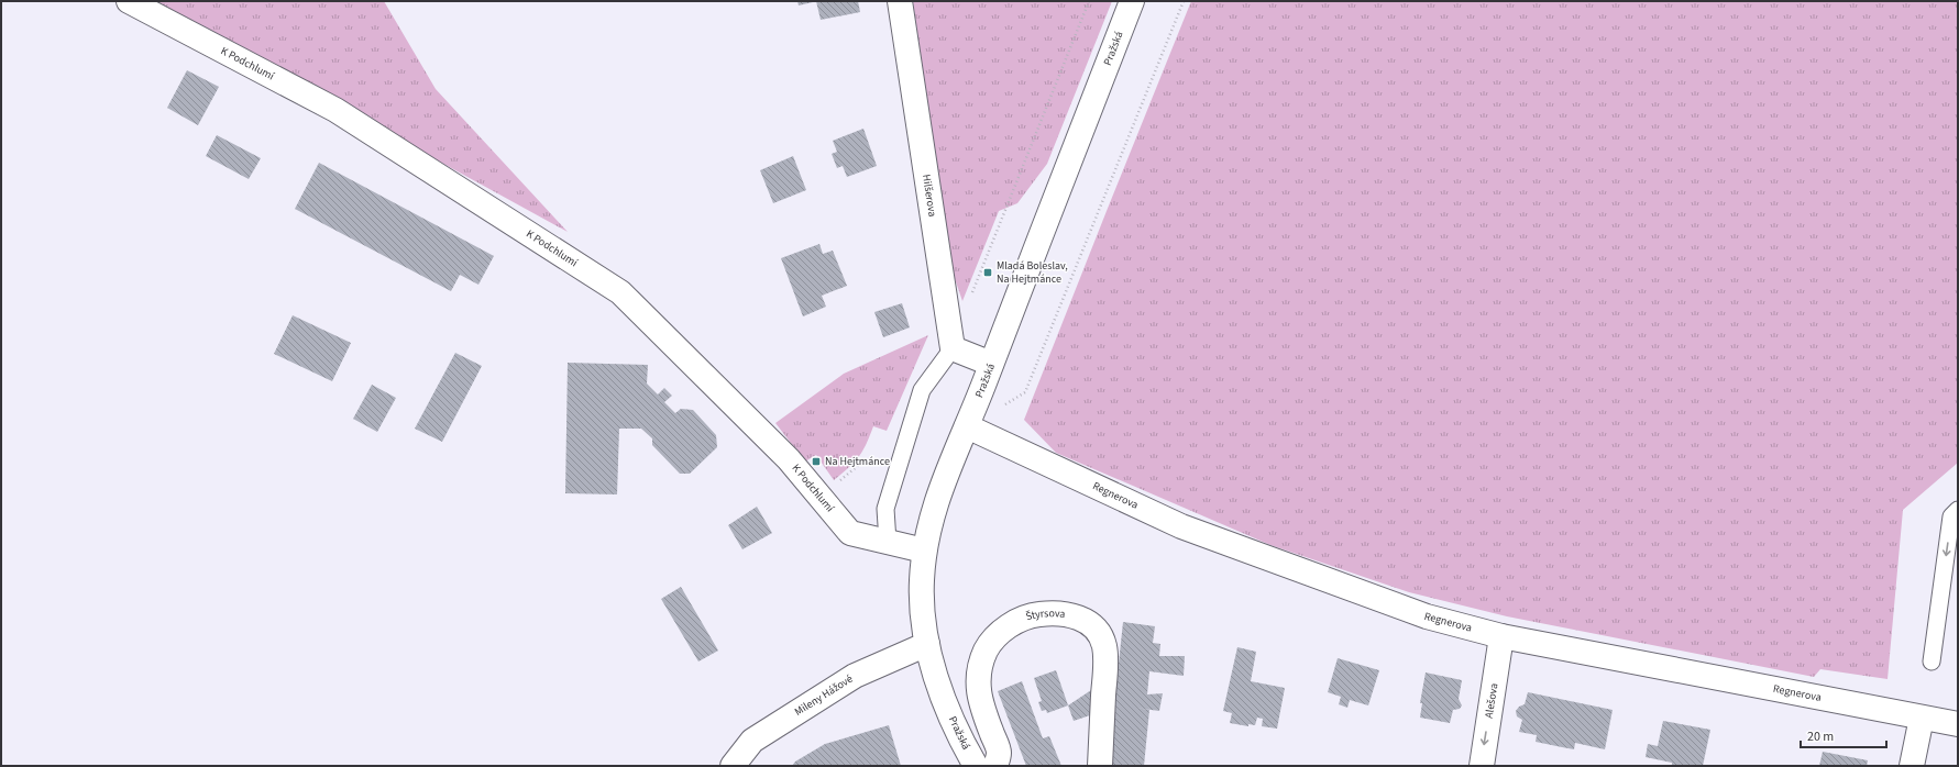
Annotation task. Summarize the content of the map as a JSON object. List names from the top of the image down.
{
  "streets": {
    "street": [
      "Pražská",
      "K Podchlumí",
      "Hilšerova",
      "Regnerova",
      "Štyrsova",
      "Mileny Hážové",
      "Alešova"
    ]
  },
  "crossings": [
    ["Pražská", "K Podchlumí"],
    ["Pražská", "Regnerova"],
    ["Pražská", "Mileny Hážové"],
    ["Regnerova", "Alešova"]
  ],
  "one_way": ["Alešova"],
  "places": {
    "transit": ["Mladá Boleslav, Na Hejtmánce", "Na Hejtmánce"]
  },
  "scale_bar": "20 m"
}
